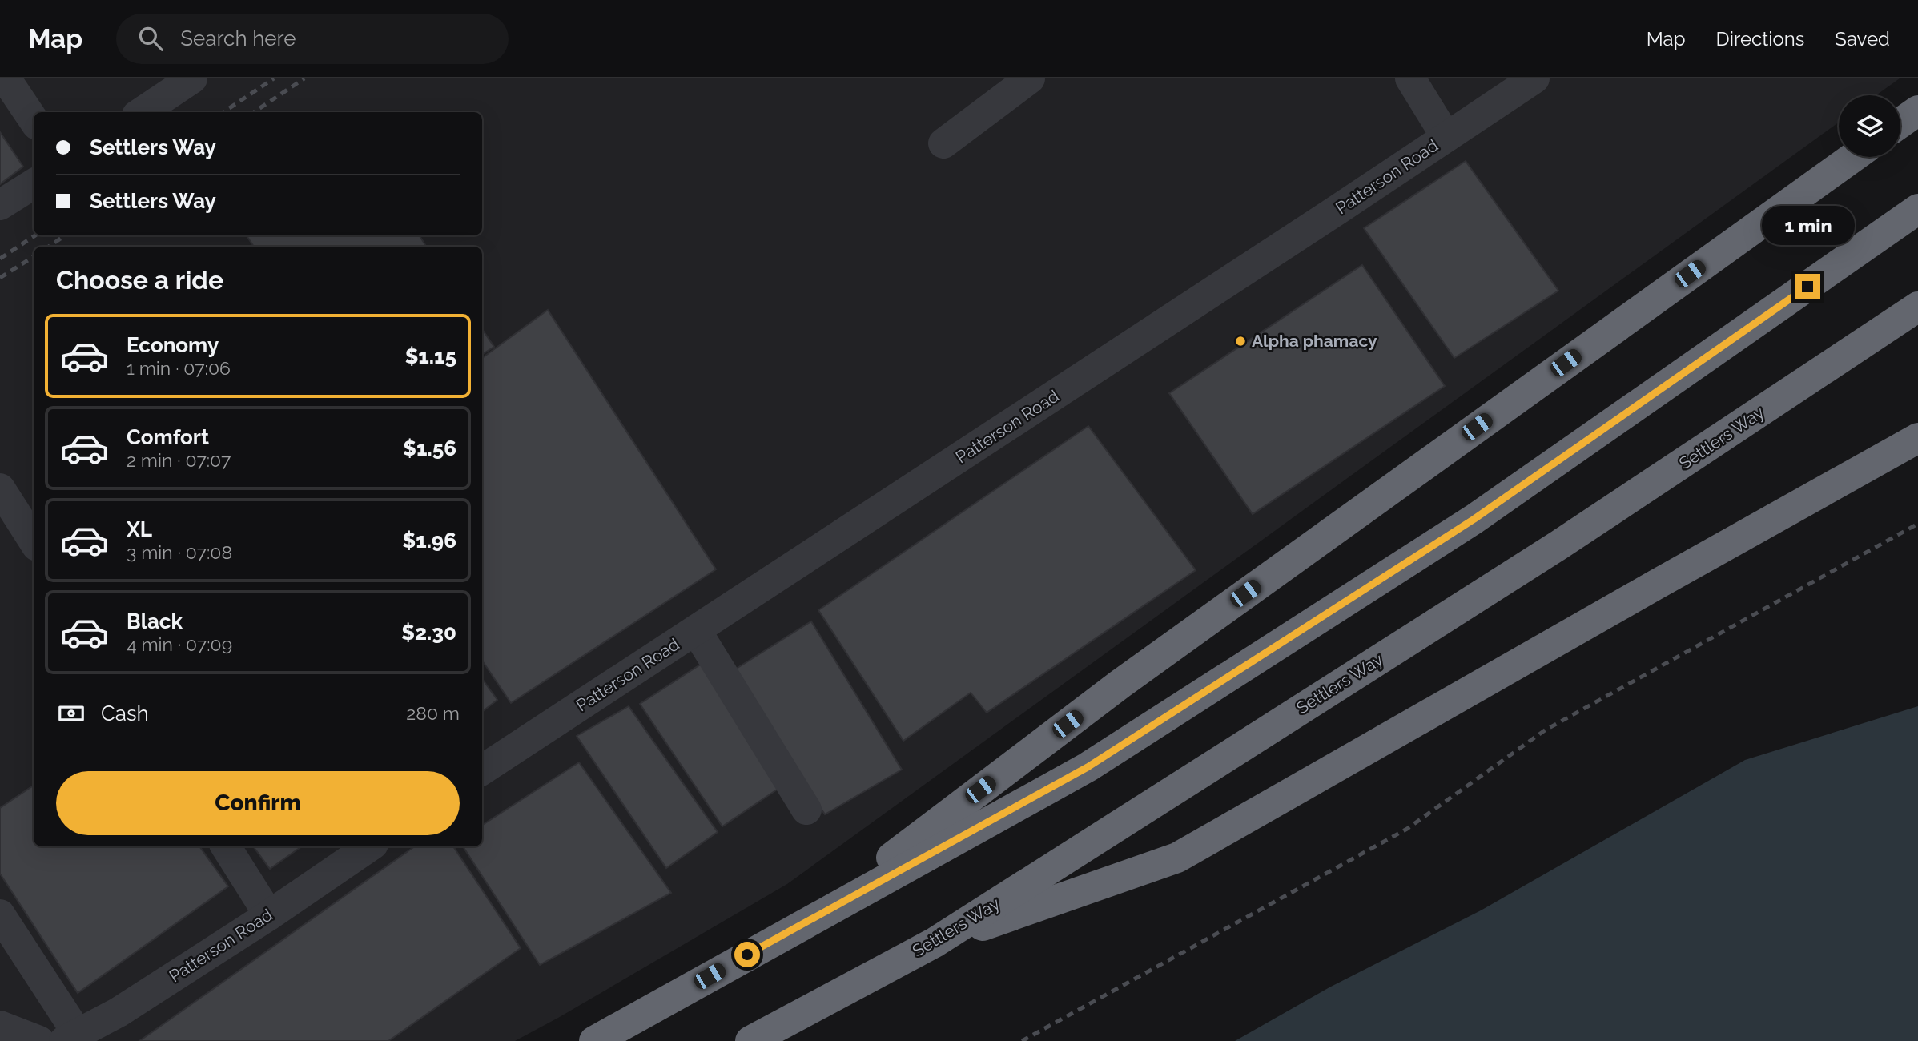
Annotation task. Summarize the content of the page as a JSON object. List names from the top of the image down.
{
  "streets": {
    "highway": ["Settlers Way"],
    "street": ["Patterson Road"]
  },
  "places": ["Alpha phamacy"],
  "page": {
    "header": "Map",
    "search": "Search here",
    "nav": ["Map", "Directions", "Saved"],
    "banner": ["Settlers Way", "Settlers Way"],
    "bubble": "1 min",
    "heading": "Choose a ride",
    "list": [
      {
        "name": "Economy",
        "note": "1 min · 07:06",
        "value": "$1.15"
      },
      {
        "name": "Comfort",
        "note": "2 min · 07:07",
        "value": "$1.56"
      },
      {
        "name": "XL",
        "note": "3 min · 07:08",
        "value": "$1.96"
      },
      {
        "name": "Black",
        "note": "4 min · 07:09",
        "value": "$2.30"
      }
    ],
    "pay": ["Cash", "280 m"],
    "buttons": "Confirm"
  }
}
